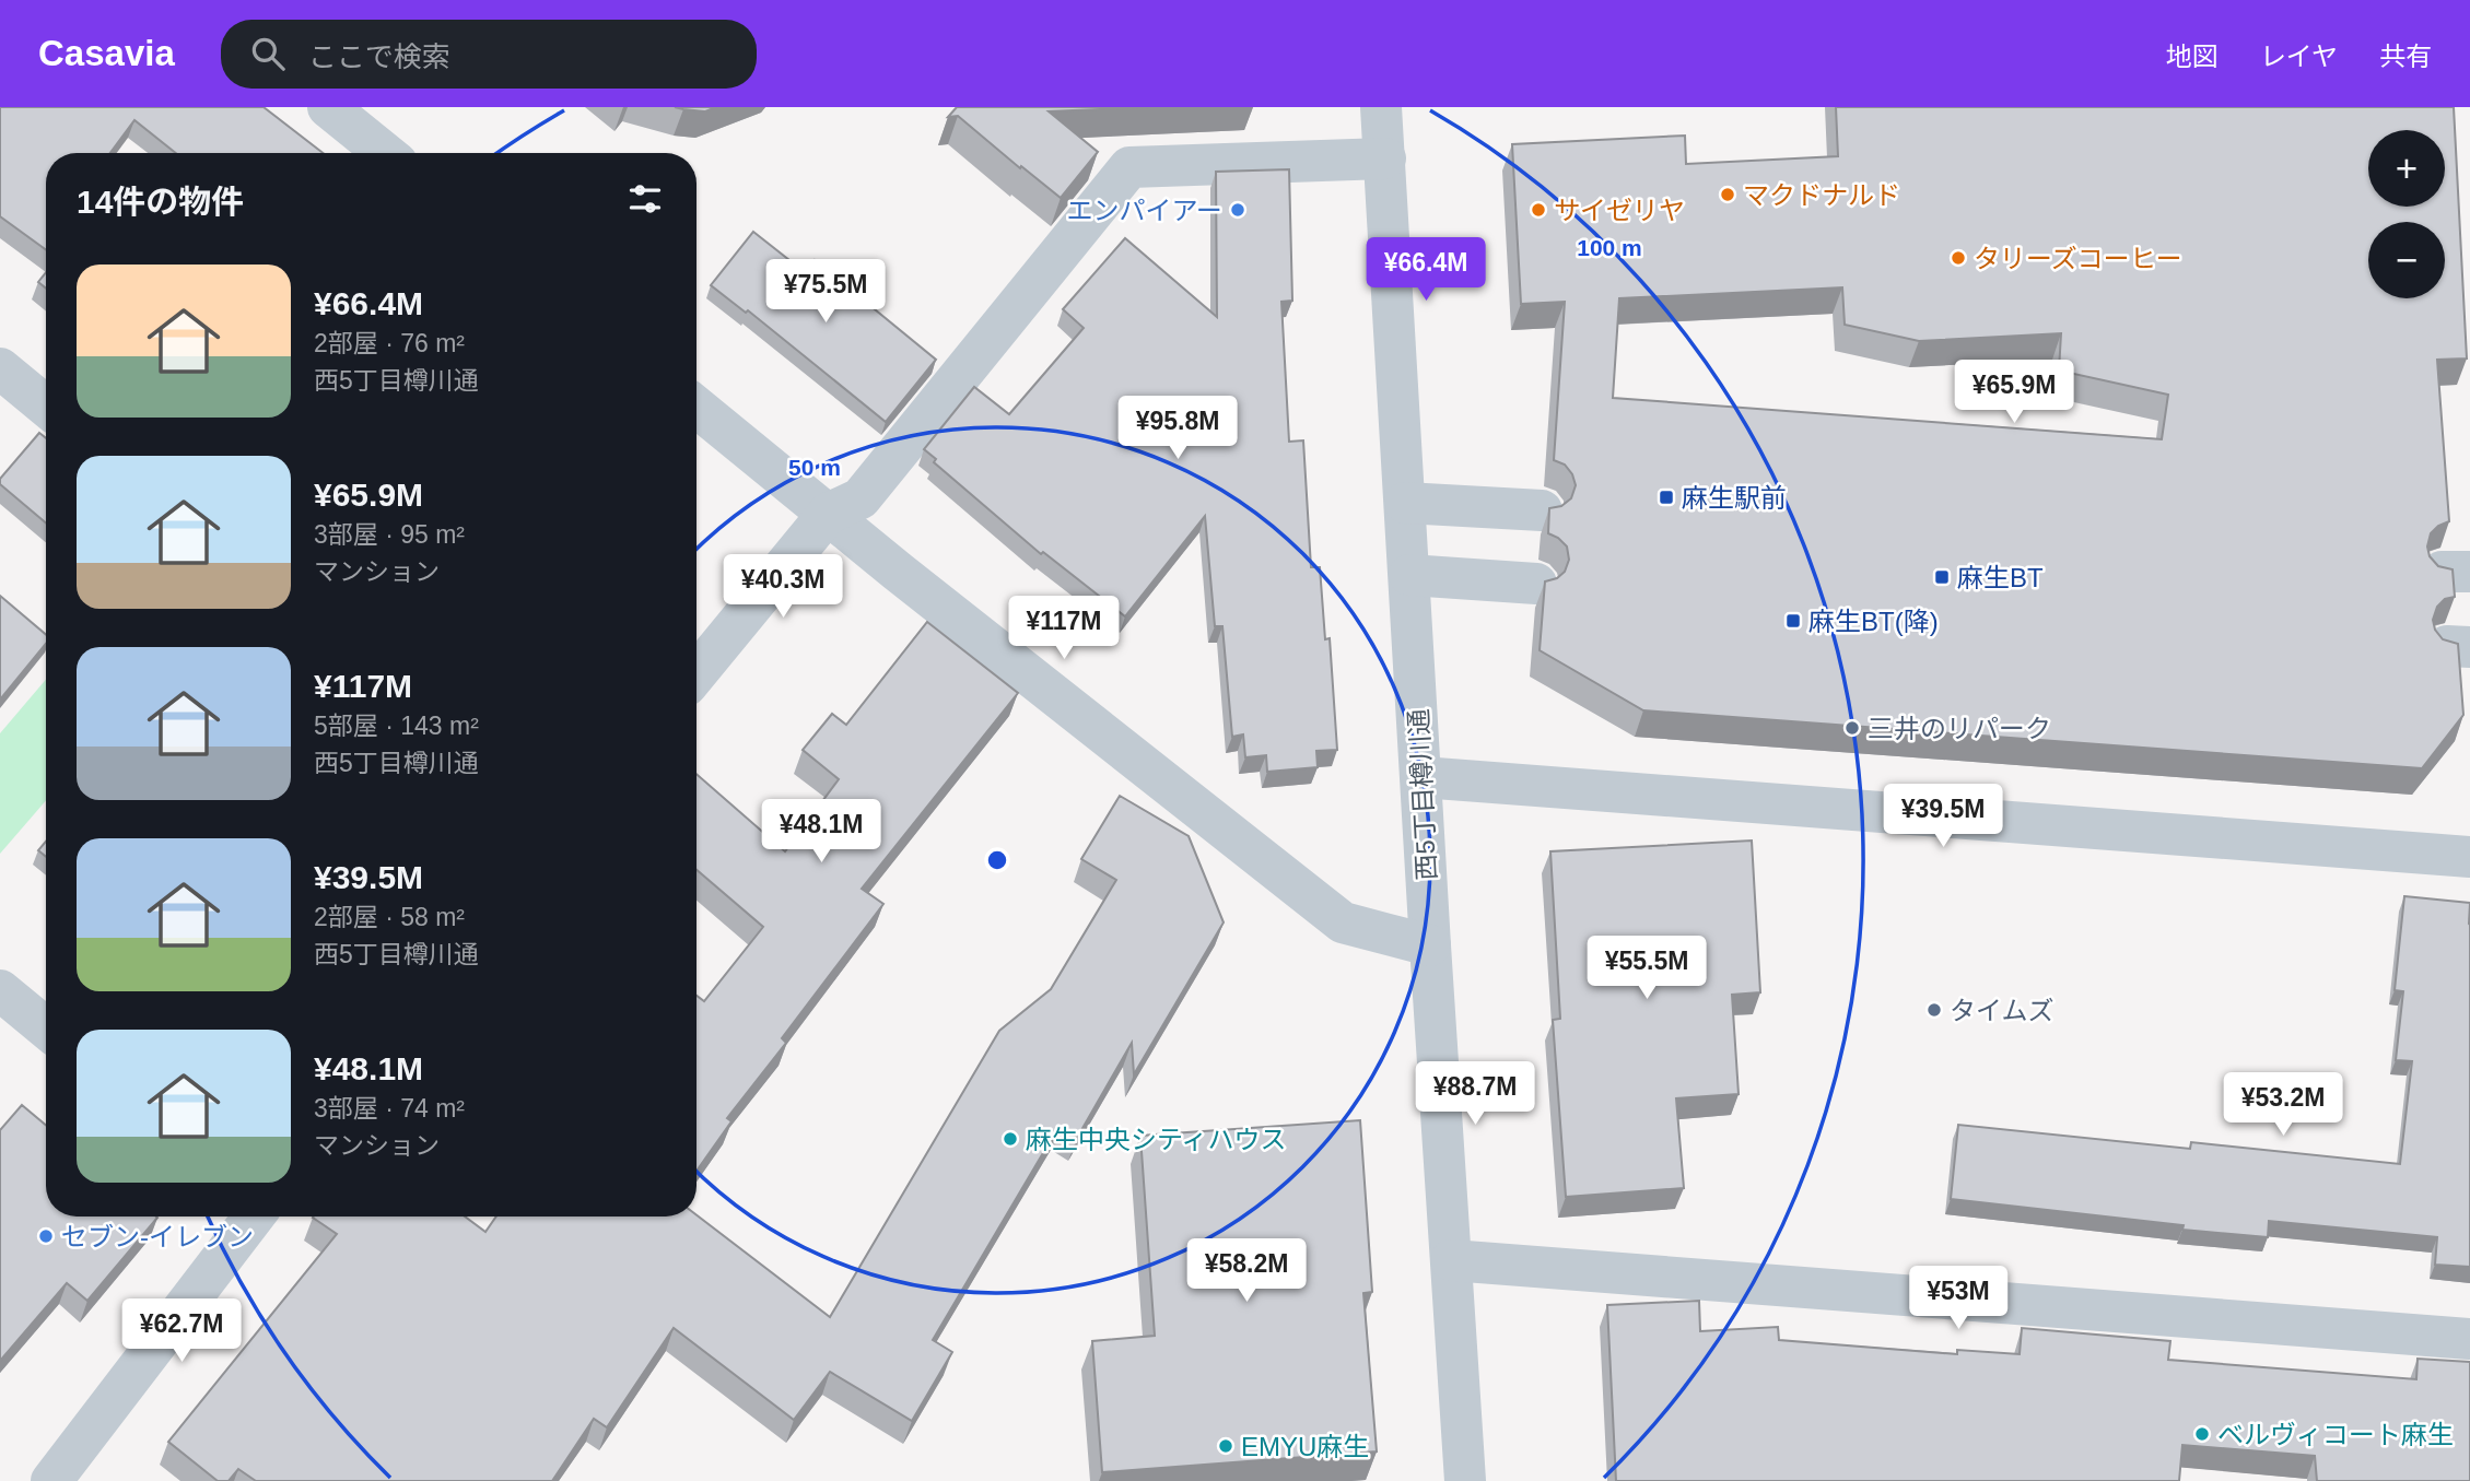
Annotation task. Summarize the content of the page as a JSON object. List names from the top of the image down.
{
  "streets": {
    "street": ["西5丁目樽川通"]
  },
  "places": {
    "other": [
      "マクドナルド",
      "エンパイアー",
      "サイゼリヤ",
      "タリーズコーヒー",
      "三井のリパーク",
      "タイムズ",
      "麻生中央シティハウス",
      "セブン-イレブン",
      "ベルヴィコート麻生",
      "EMYU麻生"
    ],
    "transit": ["麻生駅前", "麻生BT", "麻生BT(降)"]
  },
  "page": {
    "header": "Casavia",
    "search": "ここで検索",
    "nav": ["地図", "レイヤ", "共有"],
    "map_buttons": ["+", "−"],
    "heading": "14件の物件",
    "price": [
      "¥66.4M",
      "¥75.5M",
      "¥65.9M",
      "¥95.8M",
      "¥40.3M",
      "¥117M",
      "¥39.5M",
      "¥48.1M",
      "¥55.5M",
      "¥88.7M",
      "¥53.2M",
      "¥58.2M",
      "¥53M",
      "¥62.7M"
    ],
    "list": [
      {
        "name": "¥66.4M",
        "note": "2部屋 · 76 m² · 西5丁目樽川通"
      },
      {
        "name": "¥65.9M",
        "note": "3部屋 · 95 m² · マンション"
      },
      {
        "name": "¥117M",
        "note": "5部屋 · 143 m² · 西5丁目樽川通"
      },
      {
        "name": "¥39.5M",
        "note": "2部屋 · 58 m² · 西5丁目樽川通"
      },
      {
        "name": "¥48.1M",
        "note": "3部屋 · 74 m² · マンション"
      }
    ]
  },
  "rings": ["100 m", "50 m"]
}
